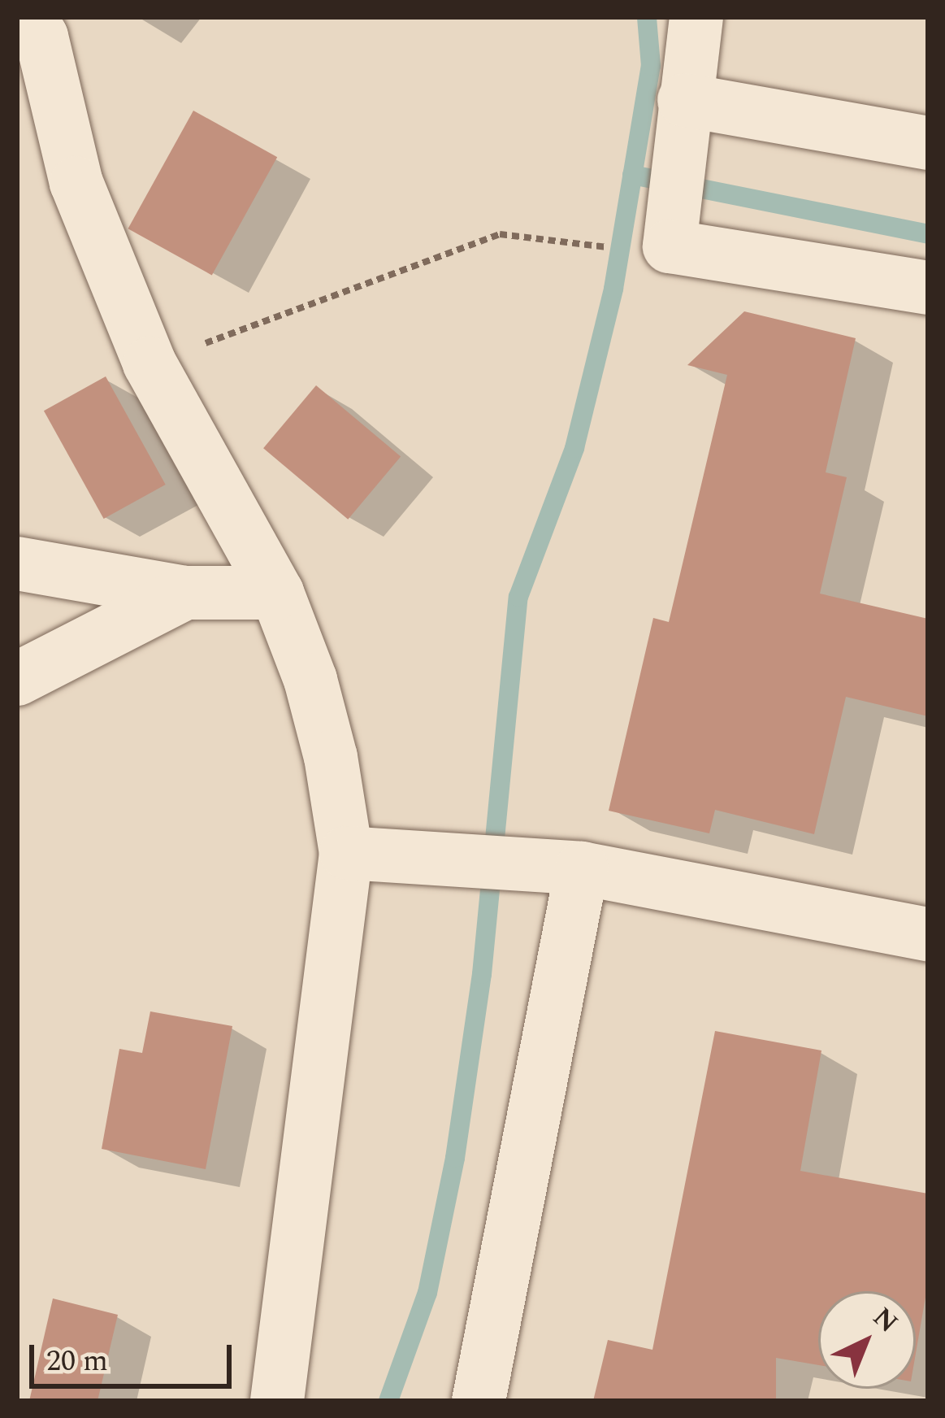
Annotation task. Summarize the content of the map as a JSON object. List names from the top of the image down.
{
  "scale_bar": "20 m",
  "north": "top right"
}
